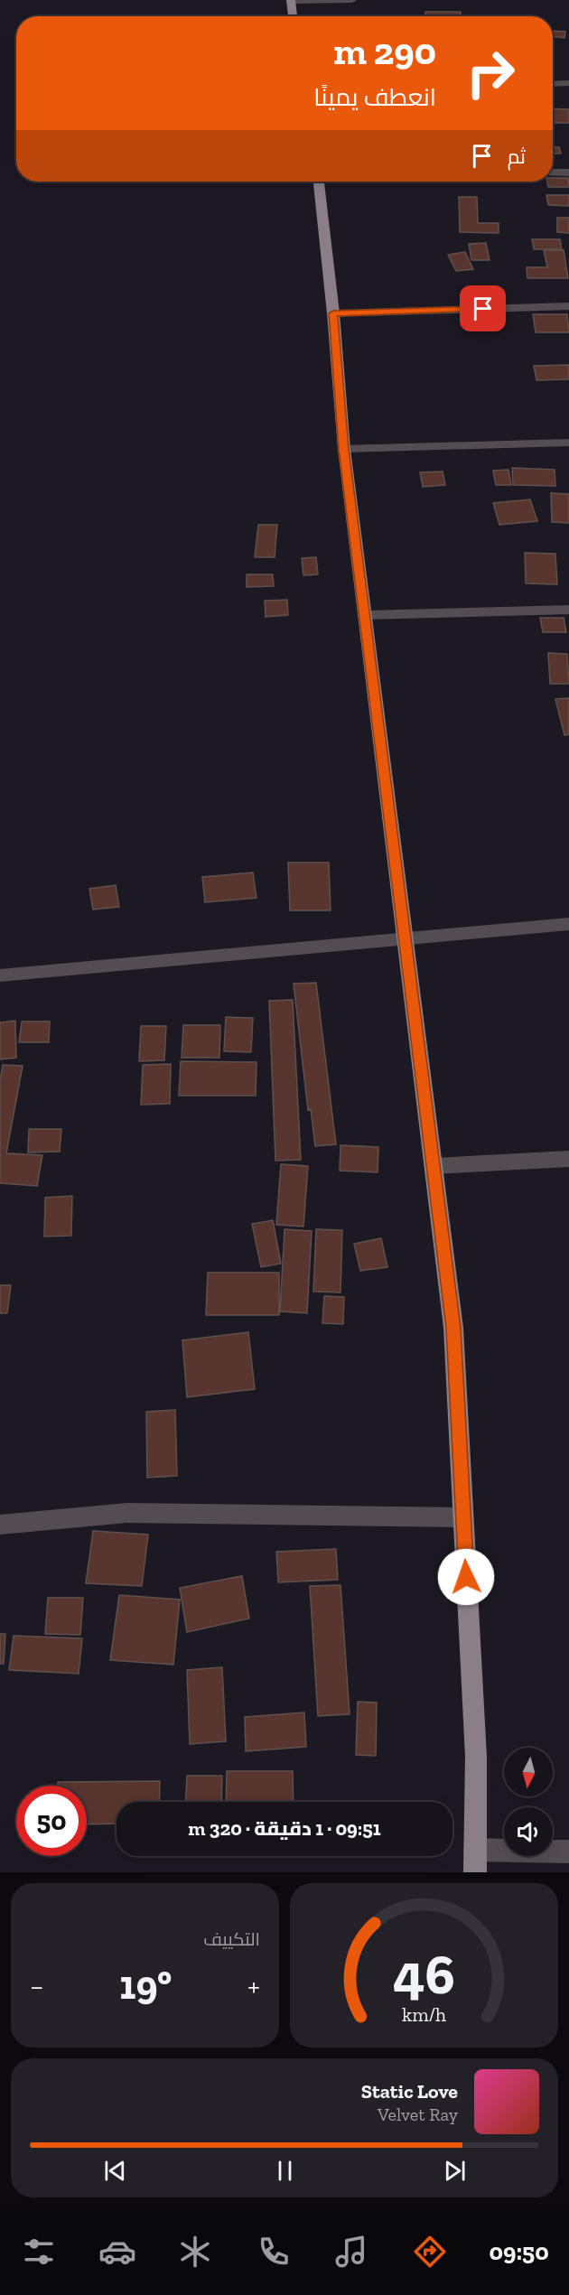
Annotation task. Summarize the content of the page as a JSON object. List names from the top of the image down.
{
  "north": "bottom",
  "page": {
    "turn": ["290 m", "انعطف يمينًا"],
    "then": "ثم",
    "limit": "50",
    "trip": "09:51 · 1 دقيقة · 320 m",
    "tile": "التكييف",
    "heat": ["−", "19°", "+"],
    "song": ["Static Love", "Velvet Ray"],
    "tabs": "09:50",
    "gauge": ["46", "km/h"]
  }
}
